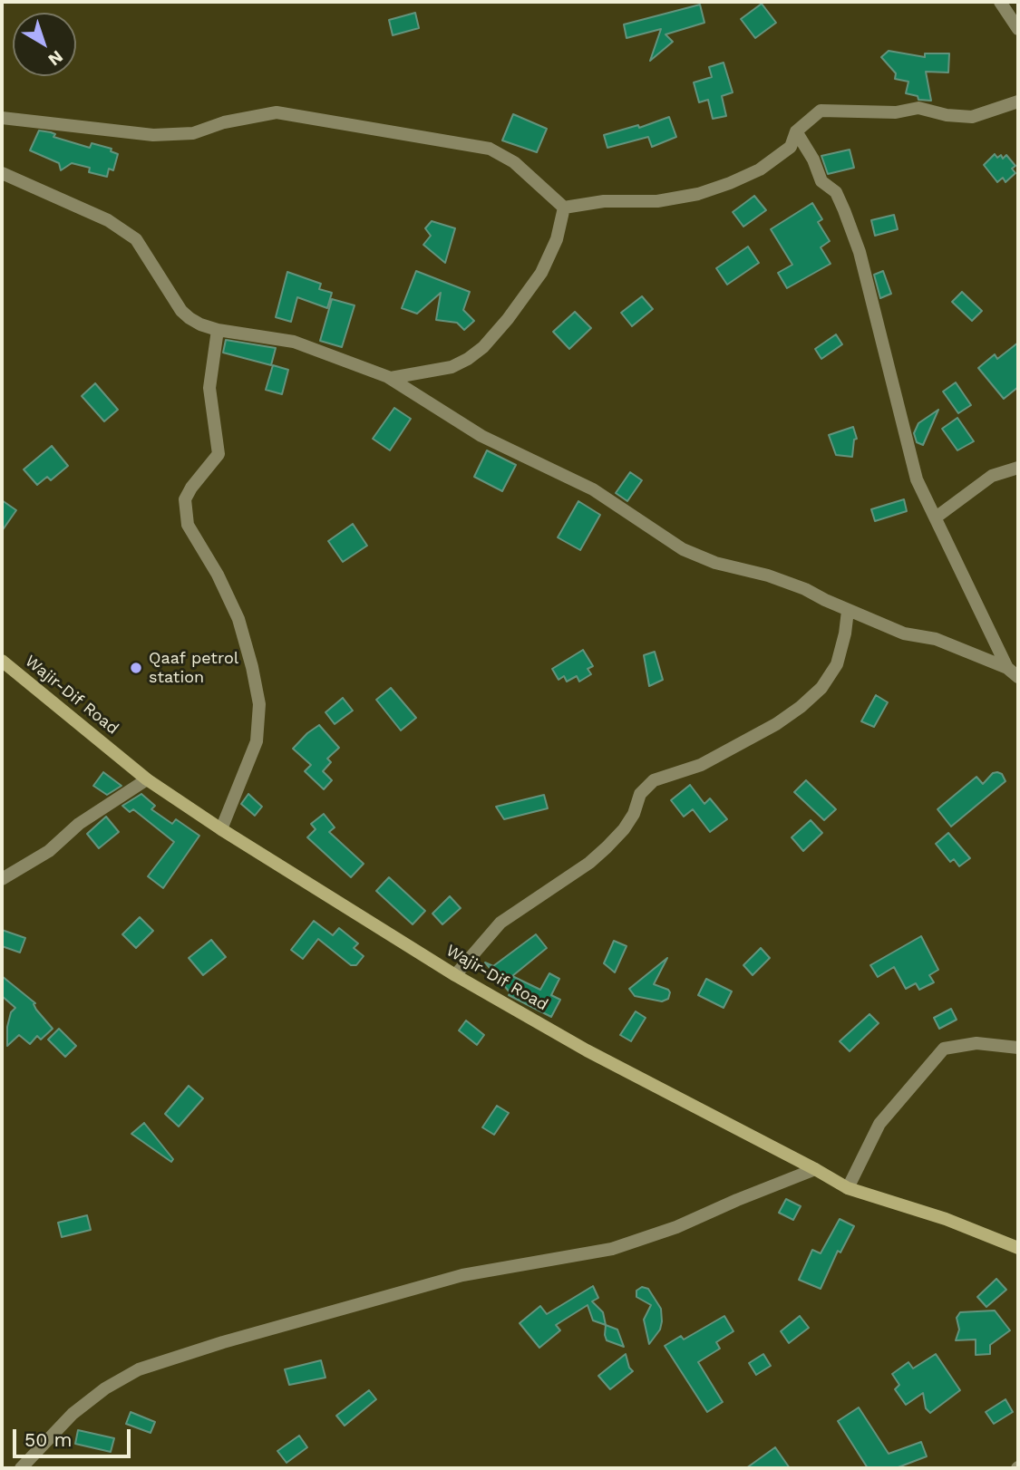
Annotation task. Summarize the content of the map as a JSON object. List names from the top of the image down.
{
  "streets": {
    "main road": ["Wajir-Dif Road"]
  },
  "places": ["Qaaf petrol station"],
  "scale_bar": "50 m",
  "north": "bottom right"
}
